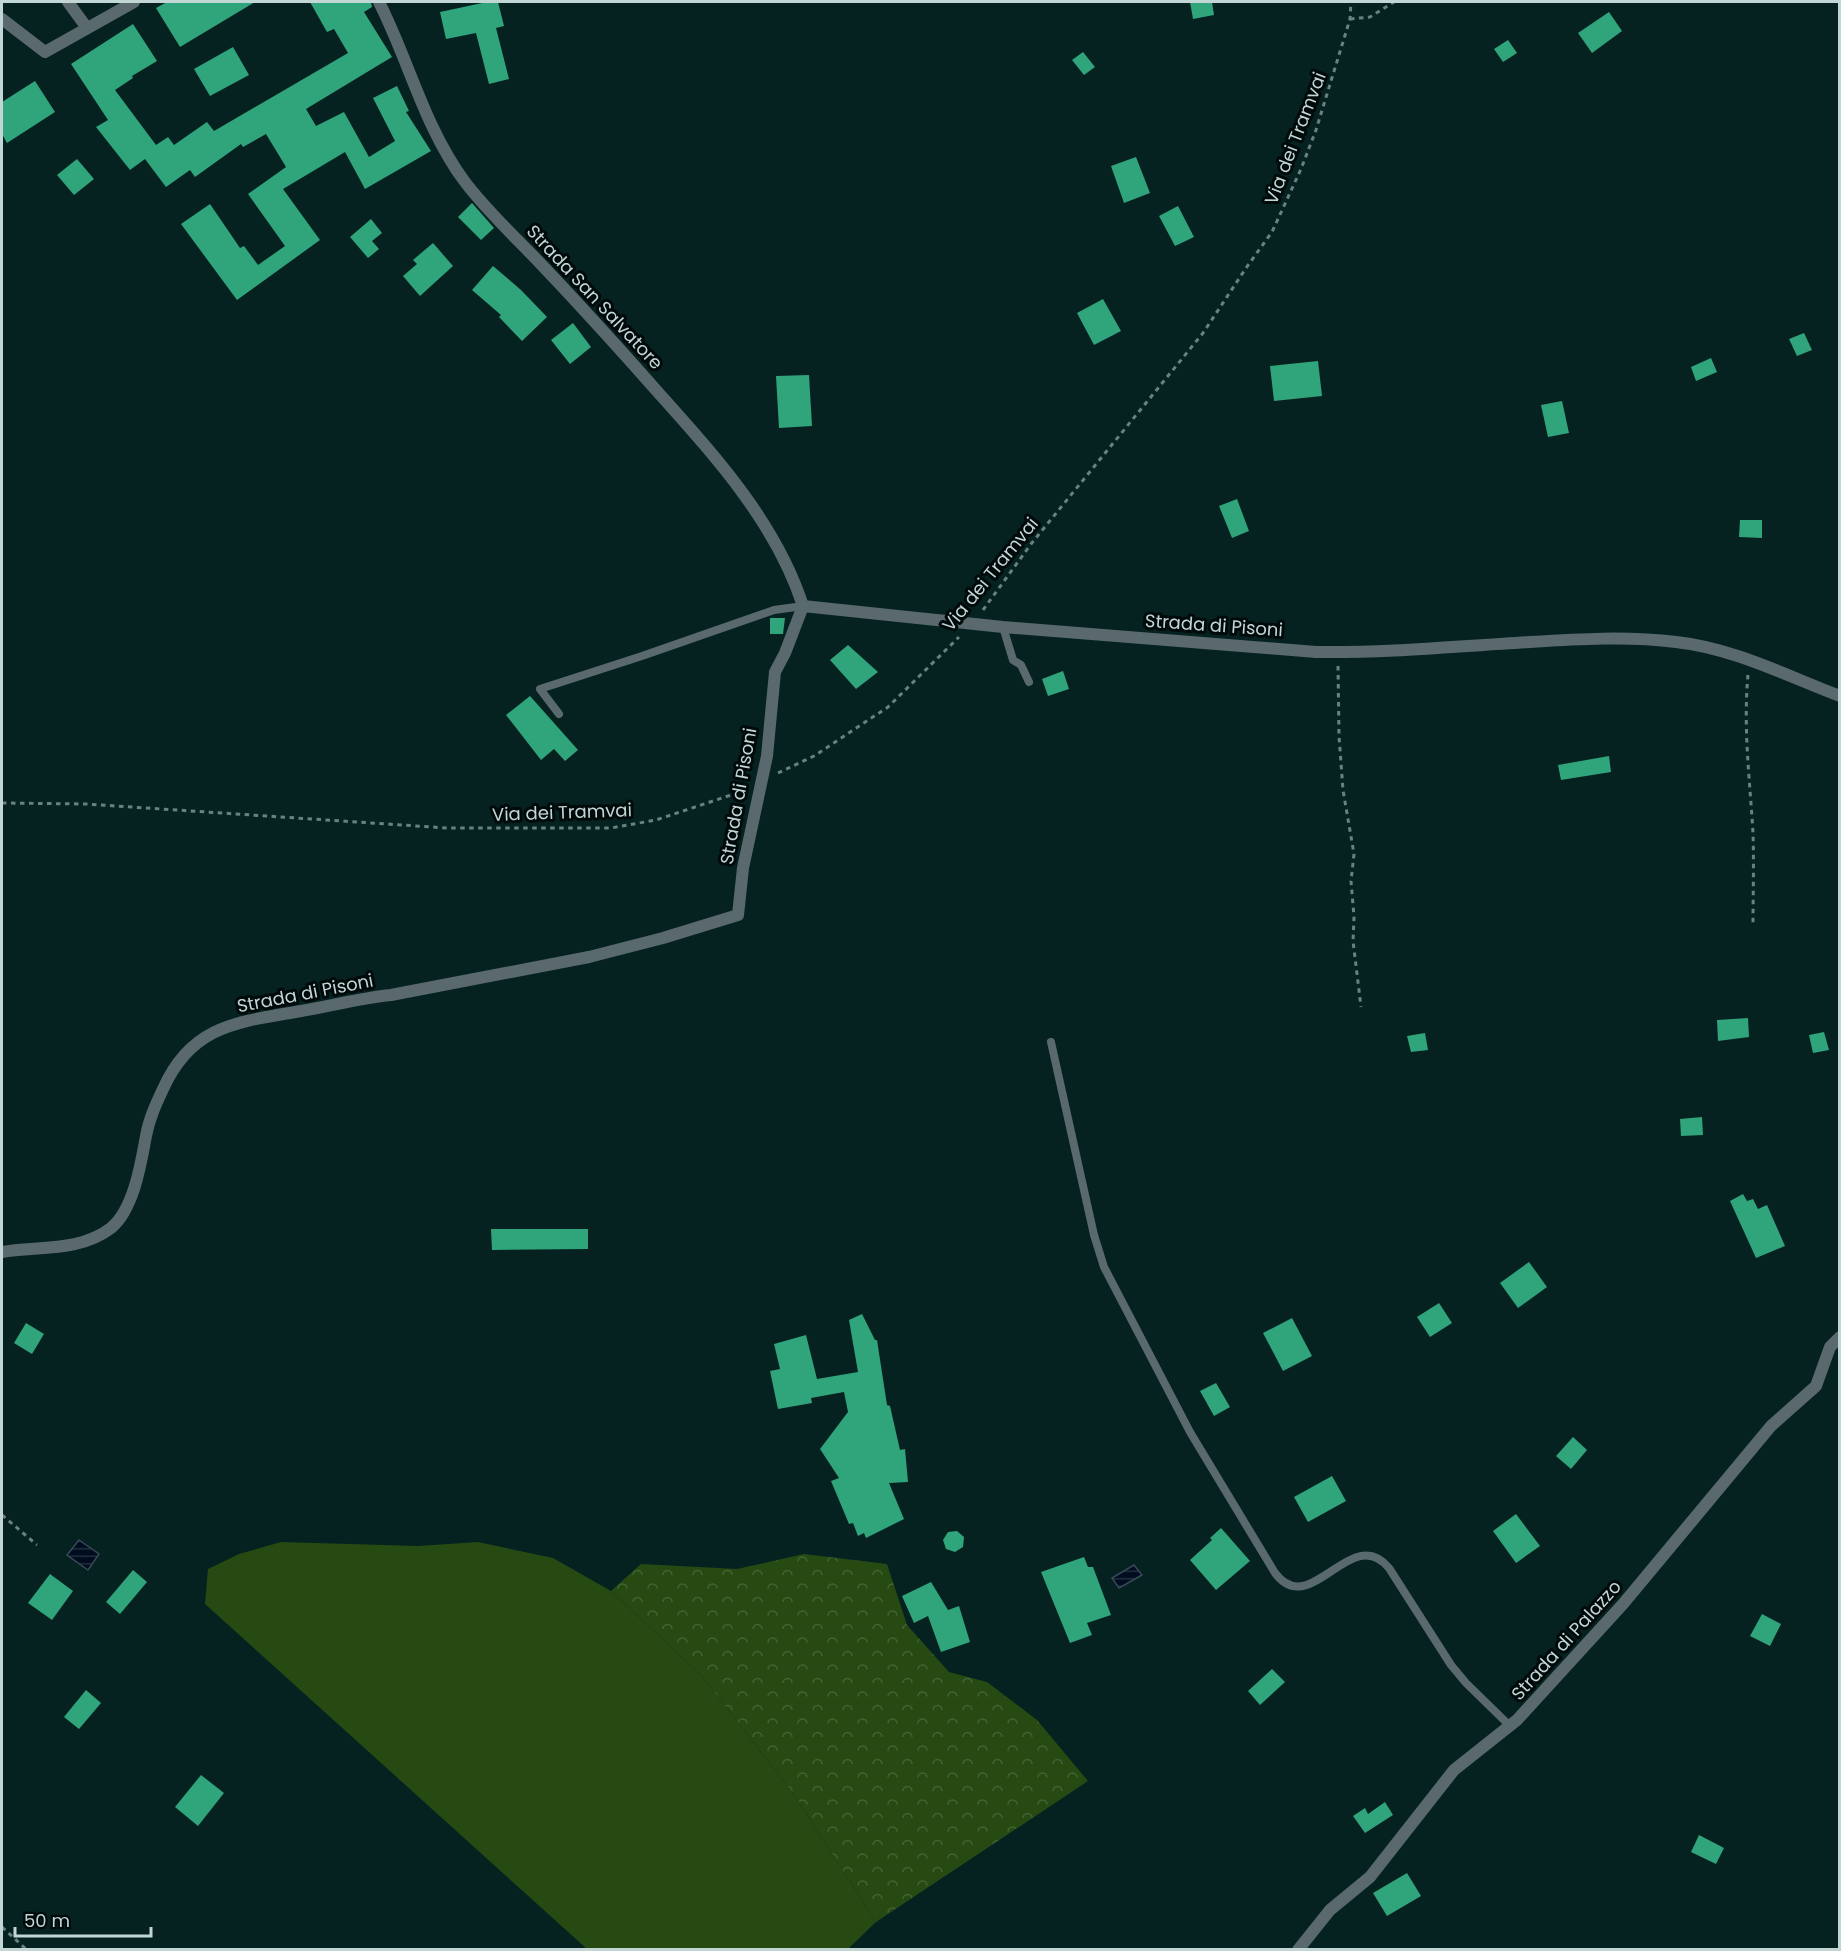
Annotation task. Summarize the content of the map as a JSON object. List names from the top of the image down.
{
  "streets": {
    "street": ["Strada San Salvatore", "Strada di Pisoni", "Strada di Palazzo"],
    "path": ["Via dei Tramvai"]
  },
  "crossings": [
    ["Via dei Tramvai", "Strada di Pisoni"],
    ["Strada San Salvatore", "Strada di Pisoni"]
  ],
  "scale_bar": "50 m"
}
